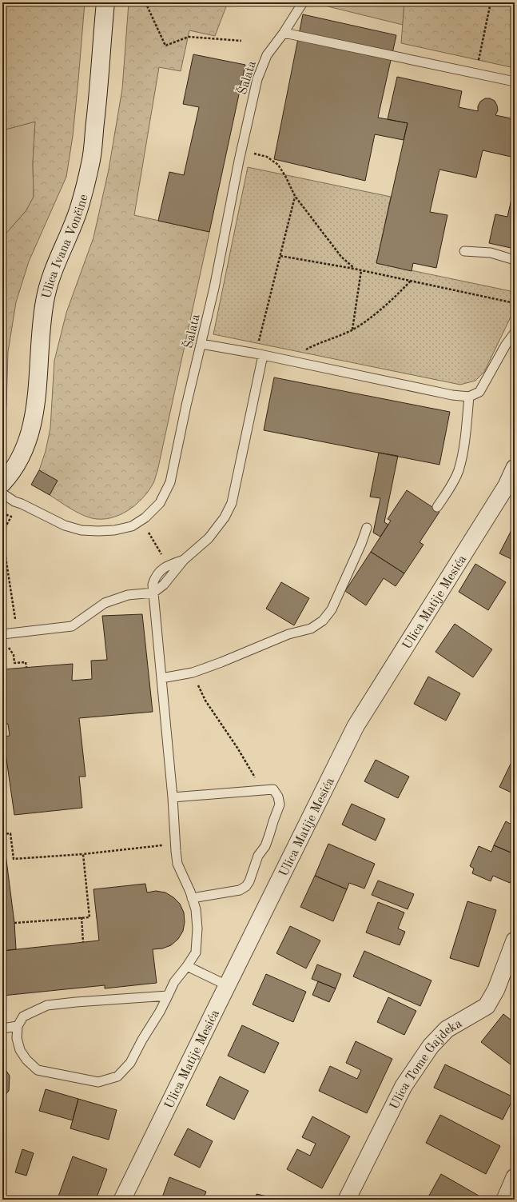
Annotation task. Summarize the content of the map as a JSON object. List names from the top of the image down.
{
  "streets": {
    "main road": ["Ulica Ivana Vončine"],
    "street": ["Ulica Matije Mesića", "Ulica Tome Gajdeka"],
    "lane": ["Šalata"]
  }
}
